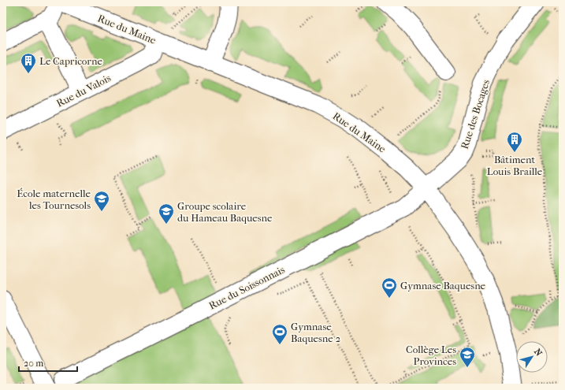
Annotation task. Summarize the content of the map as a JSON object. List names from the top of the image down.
{
  "streets": {
    "street": [
      "Rue du Maine",
      "Rue du Valois",
      "Rue des Bocages",
      "Rue du Soissonnais"
    ]
  },
  "crossings": [
    ["Rue du Maine", "Rue du Valois"],
    ["Rue du Maine", "Rue des Bocages"],
    ["Rue du Maine", "Rue du Soissonnais"],
    ["Rue des Bocages", "Rue du Soissonnais"]
  ],
  "places": {
    "building": ["Le Capricorne", "Bâtiment Louis Braille"],
    "school or university": ["École maternelle les Tournesols", "Groupe scolaire du Hameau Baquesne", "Collège Les Provinces"],
    "sports": ["Gymnase Baquesne", "Gymnase Baquesne 2"]
  },
  "scale_bar": "20 m",
  "north": "top right"
}
